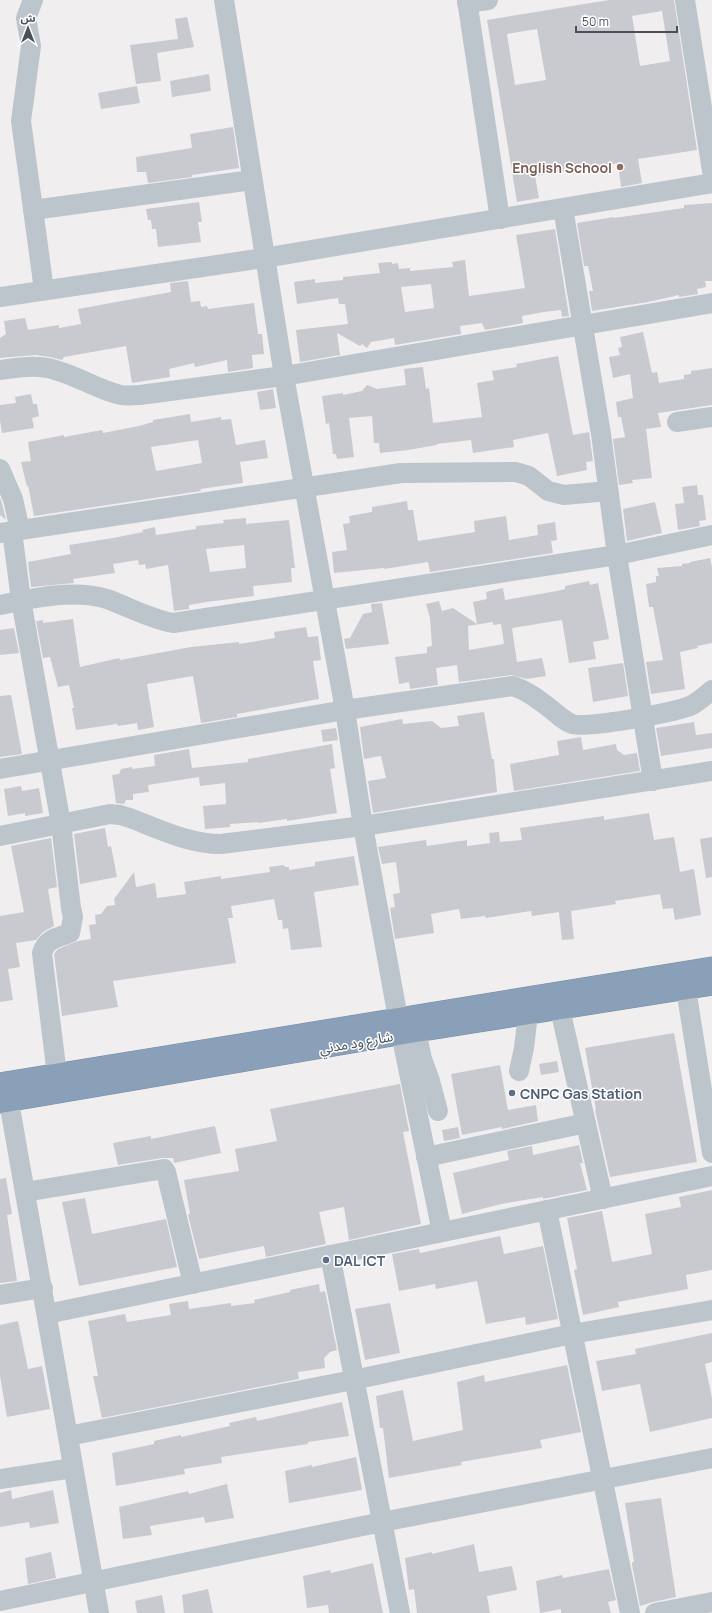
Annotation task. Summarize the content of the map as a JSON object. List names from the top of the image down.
{
  "streets": {
    "highway": ["شارع ود مدني"]
  },
  "places": ["English School", "CNPC Gas Station", "DAL ICT"],
  "scale_bar": "50 m",
  "north": "top"
}
